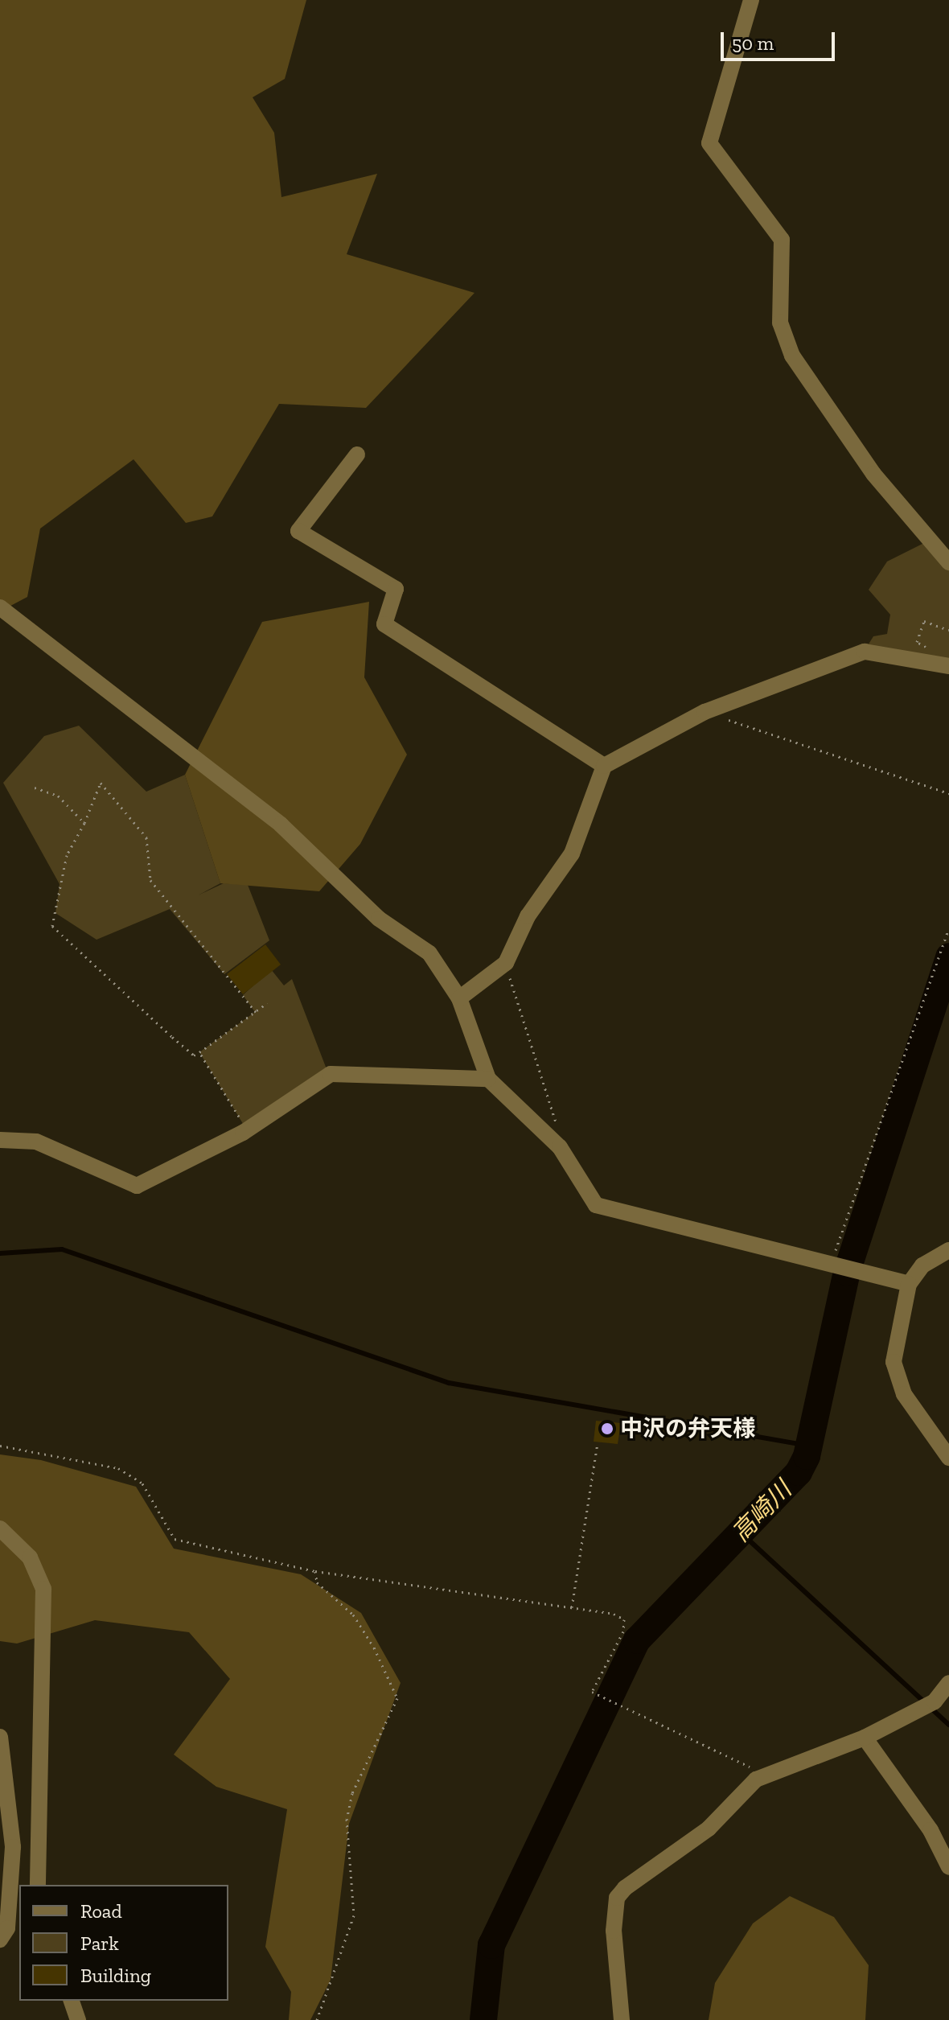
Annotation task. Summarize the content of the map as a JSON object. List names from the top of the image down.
{
  "water": ["高崎川"],
  "places": ["中沢の弁天様"],
  "legend": ["Road", "Park", "Building"],
  "scale_bar": "50 m"
}
